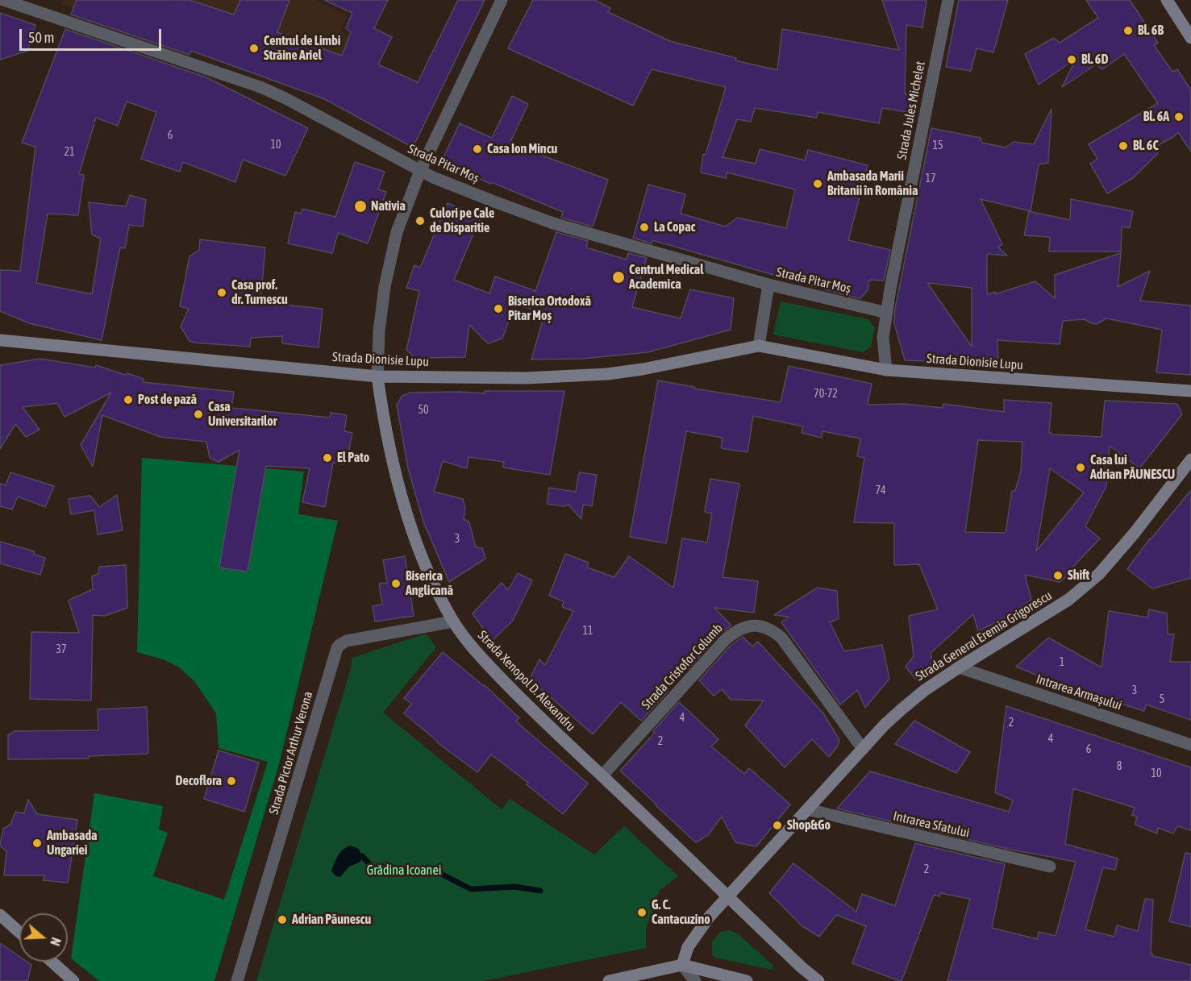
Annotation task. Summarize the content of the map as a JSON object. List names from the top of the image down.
{
  "streets": {
    "street": [
      "Strada Jules Michelet",
      "Strada Pitar Moș",
      "Strada Dionisie Lupu",
      "Strada General Eremia Grigorescu",
      "Strada Cristofor Columb",
      "Strada Xenopol D. Alexandru",
      "Intrarea Armașului",
      "Strada Pictor Arthur Verona",
      "Intrarea Sfatului"
    ]
  },
  "crossings": [
    ["Strada Jules Michelet", "Strada Pitar Moș"],
    ["Strada Jules Michelet", "Strada Dionisie Lupu"],
    ["Strada Dionisie Lupu", "Strada Xenopol D. Alexandru"],
    ["Strada General Eremia Grigorescu", "Strada Cristofor Columb"],
    ["Strada General Eremia Grigorescu", "Strada Xenopol D. Alexandru"],
    ["Strada General Eremia Grigorescu", "Intrarea Armașului"],
    ["Strada General Eremia Grigorescu", "Intrarea Sfatului"],
    ["Strada Cristofor Columb", "Strada Xenopol D. Alexandru"],
    ["Strada Xenopol D. Alexandru", "Strada Pictor Arthur Verona"]
  ],
  "parks": ["Grădina Icoanei"],
  "places": [
    "Bl. 6B",
    "Centrul de Limbi Străine Ariel",
    "Bl. 6D",
    "Bl. 6A",
    "Bl. 6C",
    "Casa Ion Mincu",
    "Ambasada Marii Britanii în România",
    "Nativia",
    "Culori pe Cale de Disparitie",
    "La Copac",
    "Centrul Medical Academica",
    "Casa prof. dr. Turnescu",
    "Biserica Ortodoxă Pitar Moș",
    "Post de pază",
    "Casa Universitarilor",
    "El Pato",
    "Casa lui Adrian PĂUNESCU",
    "Shift",
    "Biserica Anglicană",
    "Decoflora",
    "Shop&Go",
    "Ambasada Ungariei",
    "G. C. Cantacuzino",
    "Adrian Păunescu"
  ],
  "house_numbers": [
    "6",
    "10",
    "15",
    "21",
    "17",
    "70-72",
    "50",
    "74",
    "3",
    "11",
    "37",
    "1",
    "3",
    "5",
    "4",
    "2",
    "4",
    "2",
    "6",
    "8",
    "10",
    "2"
  ],
  "scale_bar": "50 m",
  "north": "right"
}
